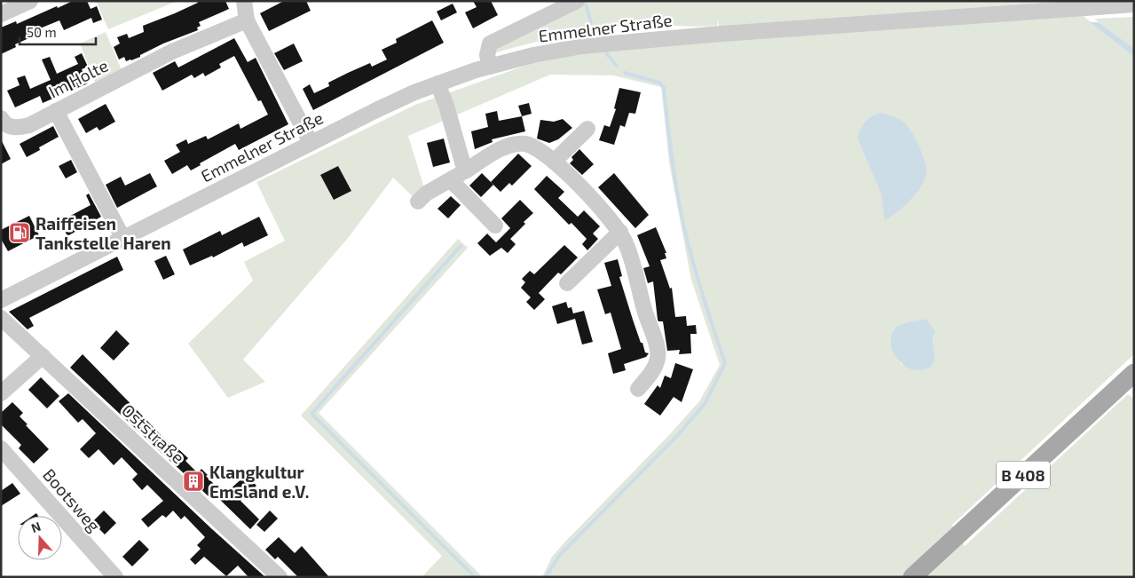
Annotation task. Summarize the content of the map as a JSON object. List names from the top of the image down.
{
  "streets": {
    "main road": ["B 408"],
    "street": [
      "Emmelner Straße",
      "Im Holte",
      "Oststraße",
      "Bootsweg"
    ]
  },
  "places": {
    "fuel station": ["Raiffeisen Tankstelle Haren"],
    "building": ["Klangkultur Emsland e.V."]
  },
  "scale_bar": "50 m",
  "north": "top"
}
